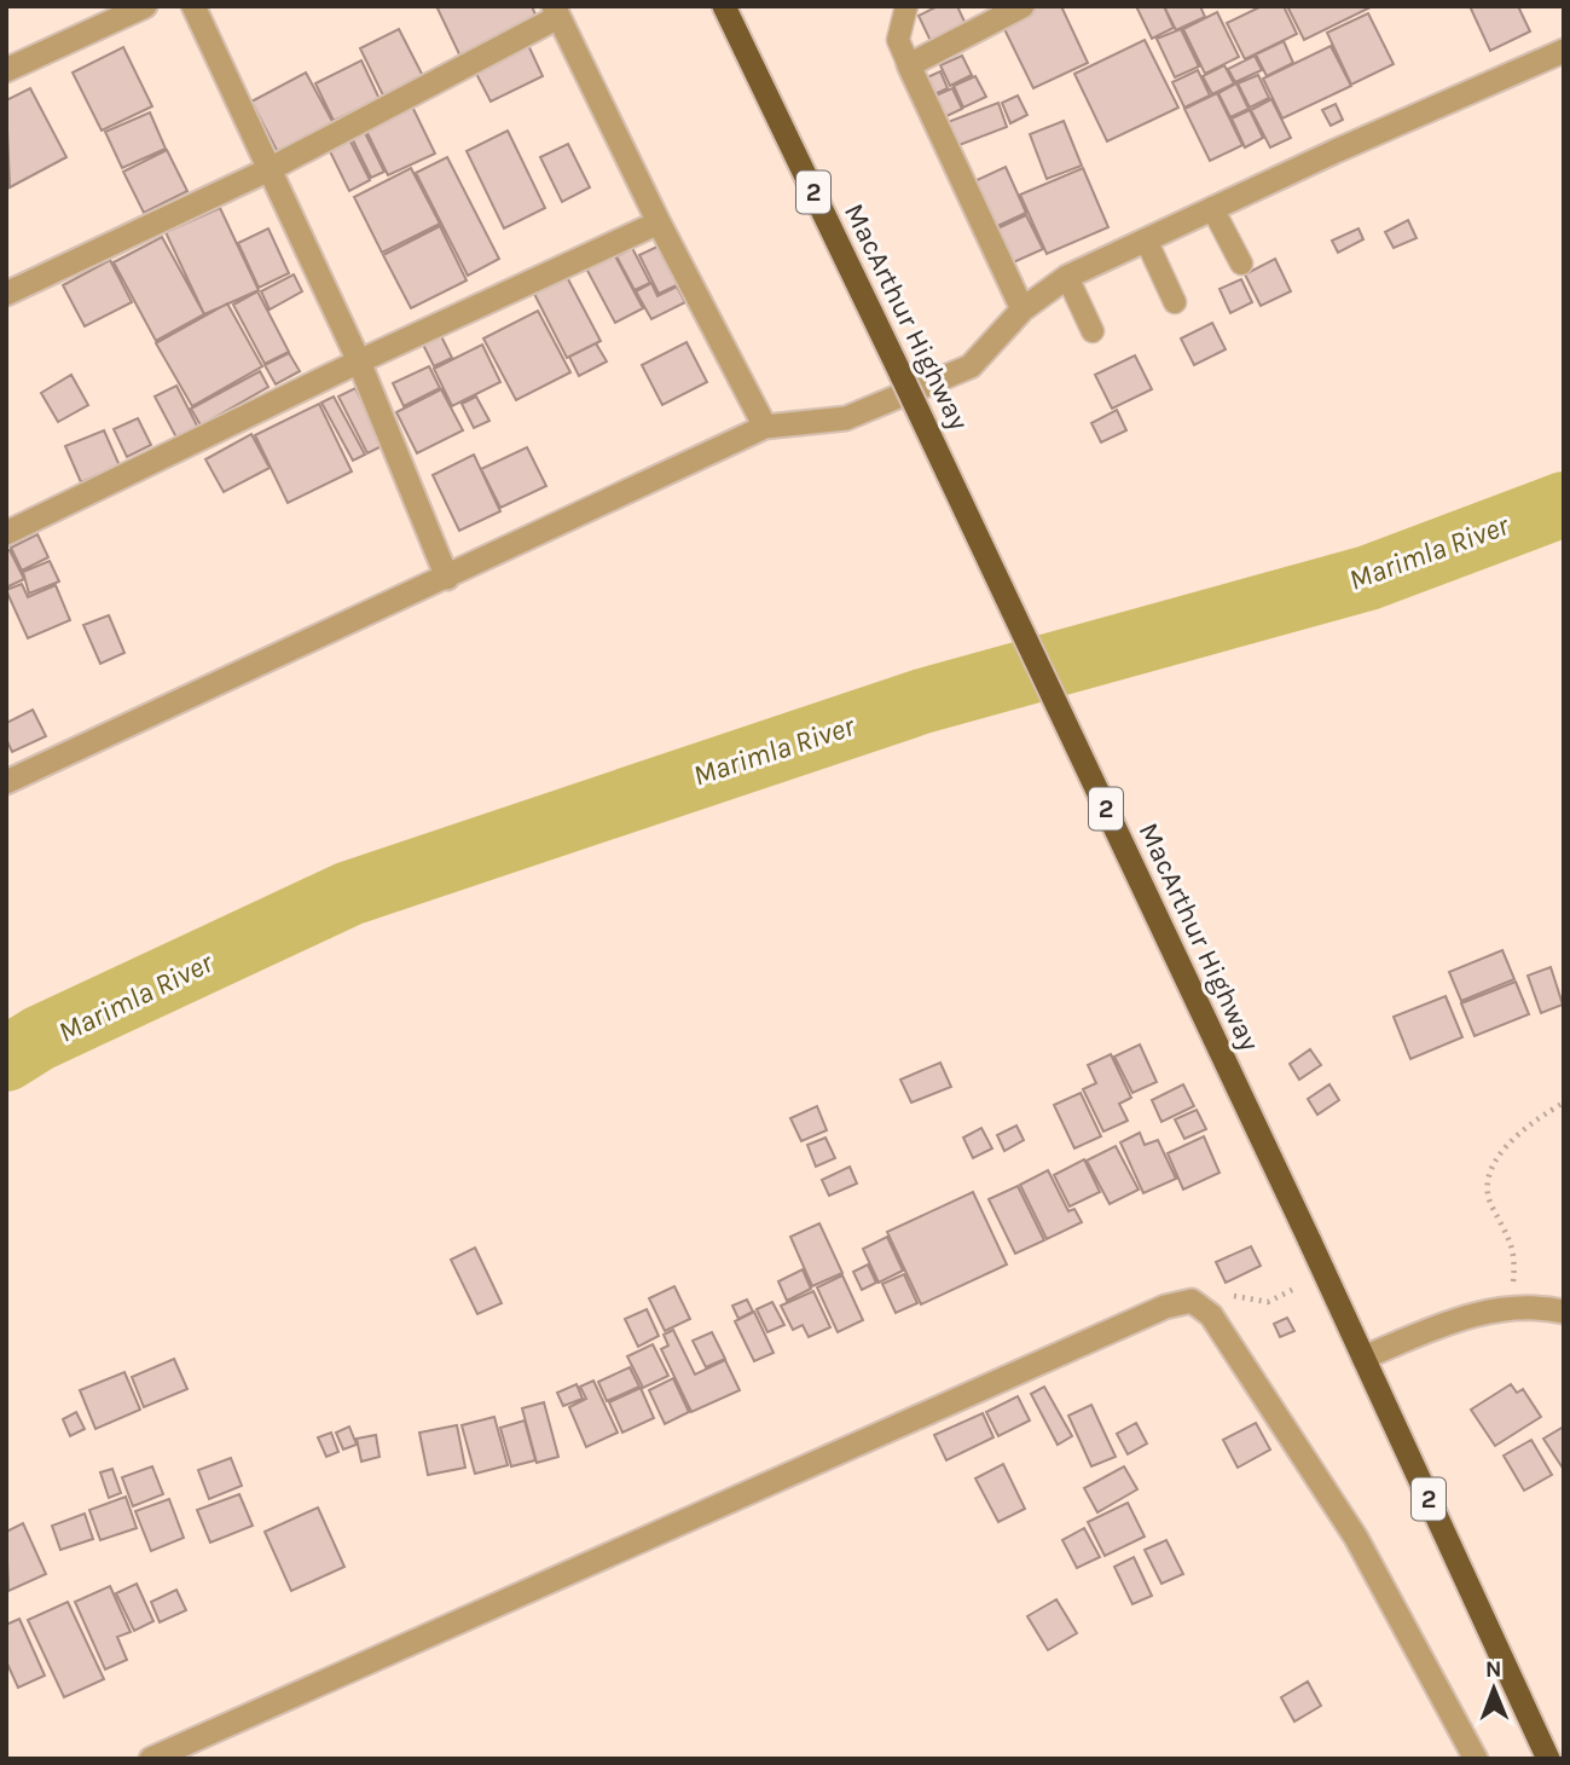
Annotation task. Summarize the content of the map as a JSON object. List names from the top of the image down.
{
  "streets": {
    "highway": ["2", "MacArthur Highway"]
  },
  "water": ["Marimla River"],
  "north": "top"
}
